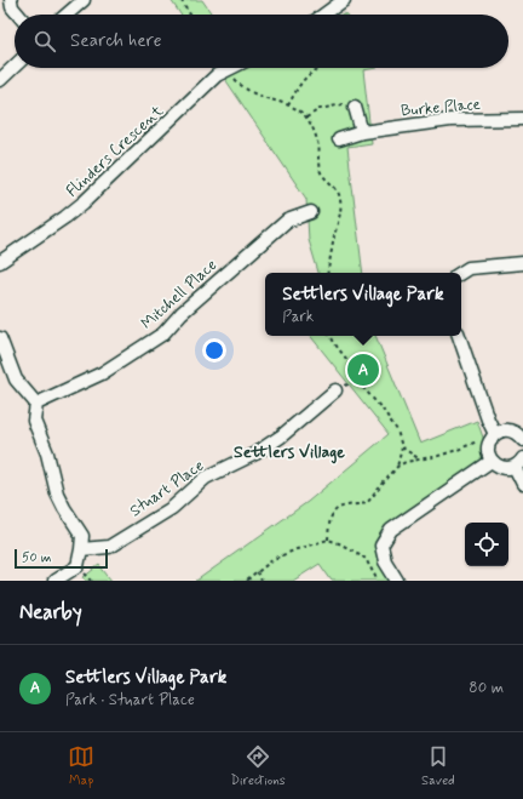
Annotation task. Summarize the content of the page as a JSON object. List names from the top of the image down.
{
  "streets": {
    "street": [
      "Burke Place",
      "Flinders Crescent",
      "Mitchell Place",
      "Stuart Place"
    ]
  },
  "districts": ["Settlers Village"],
  "scale_bar": "50 m",
  "page": {
    "search": "Search here",
    "popup": ["Settlers Village Park", "Park"],
    "pins": "A",
    "scale": "50 m",
    "heading": "Nearby",
    "list": [
      {
        "mark": "A",
        "name": "Settlers Village Park",
        "note": "Park · Stuart Place",
        "value": "80 m"
      }
    ],
    "nav": ["Map", "Directions", "Saved"]
  }
}
